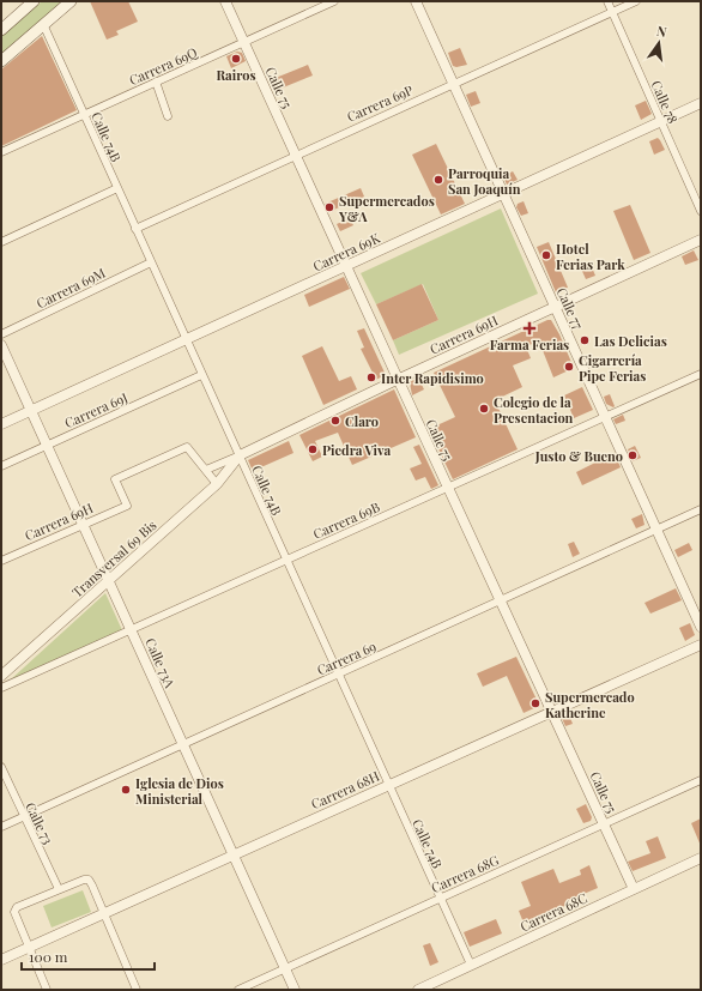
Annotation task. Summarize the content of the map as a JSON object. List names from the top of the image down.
{
  "streets": {
    "street": [
      "Carrera 69Q",
      "Calle 75",
      "Calle 78",
      "Carrera 69P",
      "Calle 74B",
      "Carrera 69K",
      "Carrera 69M",
      "Calle 77",
      "Carrera 69H",
      "Carrera 69J",
      "Carrera 69B",
      "Transversal 69 Bis",
      "Carrera 69",
      "Calle 73A",
      "Carrera 68H",
      "Calle 73",
      "Carrera 68G",
      "Carrera 68C"
    ]
  },
  "crossings": [
    ["Carrera 69Q", "Calle 75"],
    ["Carrera 69Q", "Calle 74B"],
    ["Calle 75", "Carrera 69P"],
    ["Calle 75", "Carrera 69K"],
    ["Calle 75", "Carrera 69H"],
    ["Calle 75", "Carrera 69B"],
    ["Calle 75", "Carrera 69"],
    ["Calle 75", "Carrera 68H"],
    ["Calle 75", "Carrera 68G"],
    ["Calle 75", "Carrera 68C"],
    ["Calle 78", "Carrera 69P"],
    ["Calle 78", "Carrera 69K"],
    ["Carrera 69P", "Calle 74B"],
    ["Carrera 69P", "Calle 77"],
    ["Calle 74B", "Carrera 69K"],
    ["Calle 74B", "Carrera 69M"],
    ["Calle 74B", "Carrera 69H"],
    ["Calle 74B", "Carrera 69J"],
    ["Calle 74B", "Carrera 69B"],
    ["Calle 74B", "Transversal 69 Bis"],
    ["Calle 74B", "Carrera 69"],
    ["Calle 74B", "Carrera 68H"],
    ["Calle 74B", "Carrera 68G"],
    ["Calle 74B", "Carrera 68C"],
    ["Carrera 69K", "Calle 77"],
    ["Carrera 69K", "Calle 73A"],
    ["Calle 77", "Carrera 69H"],
    ["Calle 77", "Carrera 69B"],
    ["Calle 77", "Carrera 69"],
    ["Carrera 69H", "Transversal 69 Bis"],
    ["Carrera 69H", "Calle 73A"],
    ["Carrera 69J", "Calle 73A"],
    ["Carrera 69B", "Calle 73A"],
    ["Transversal 69 Bis", "Calle 73A"],
    ["Carrera 69", "Calle 73A"],
    ["Carrera 69", "Calle 73"],
    ["Calle 73A", "Carrera 68H"],
    ["Calle 73A", "Carrera 68G"]
  ],
  "places": {
    "other": [
      "Rairos",
      "Parroquia San Joaquín",
      "Supermercados Y&A",
      "Hotel Ferias Park",
      "Las Delicias",
      "Cigarrería Pipe Ferias",
      "Inter Rapidisimo",
      "Colegio de la Presentacion",
      "Claro",
      "Piedra Viva",
      "Justo & Bueno",
      "Supermercado Katherine",
      "Iglesia de Dios Ministerial"
    ],
    "health": ["Farma Ferias"]
  },
  "scale_bar": "100 m",
  "north": "top"
}
